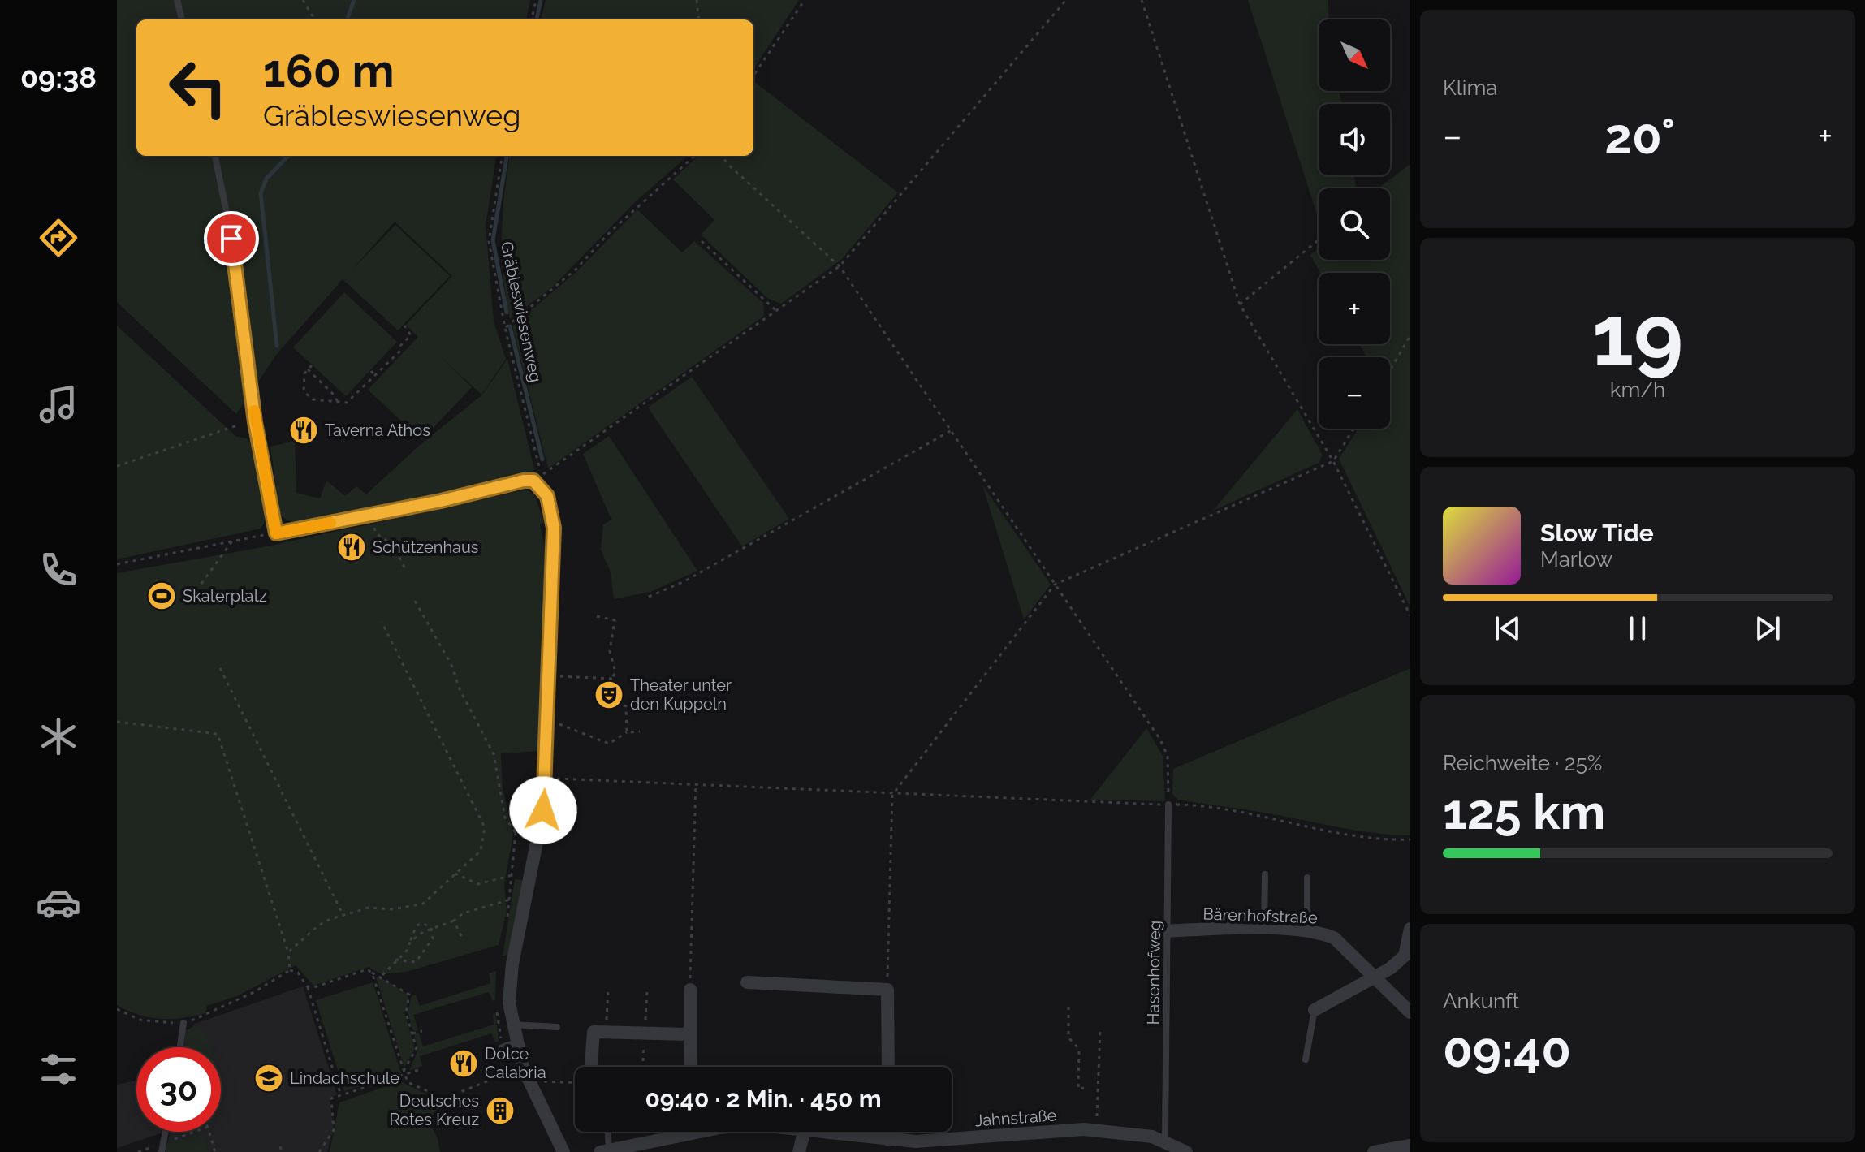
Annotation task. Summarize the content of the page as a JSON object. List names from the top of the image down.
{
  "streets": {
    "street": ["Bärenhofstraße", "Jahnstraße"],
    "lane": ["Hasenhofweg"],
    "path": ["Gräbleswiesenweg"]
  },
  "crossings": [
    ["Bärenhofstraße", "Hasenhofweg"],
    ["Hasenhofweg", "Jahnstraße"]
  ],
  "places": {
    "restaurant": ["Taverna Athos", "Schützenhaus", "Dolce Calabria"],
    "sports": ["Skaterplatz"],
    "theatre": ["Theater unter den Kuppeln"],
    "school or university": ["Lindachschule"],
    "building": ["Deutsches Rotes Kreuz"]
  },
  "north": "bottom right",
  "page": {
    "tabs": "09:38",
    "tile": [
      "Klima",
      ["19", "km/h"],
      ["Reichweite · 25%", "125 km"],
      ["Ankunft", "09:40"]
    ],
    "map_buttons": ["+", "−"],
    "turn": ["160 m", "Gräbleswiesenweg"],
    "heat": ["−", "20°", "+"],
    "song": ["Slow Tide", "Marlow"],
    "limit": "30",
    "trip": "09:40 · 2 Min. · 450 m"
  }
}
